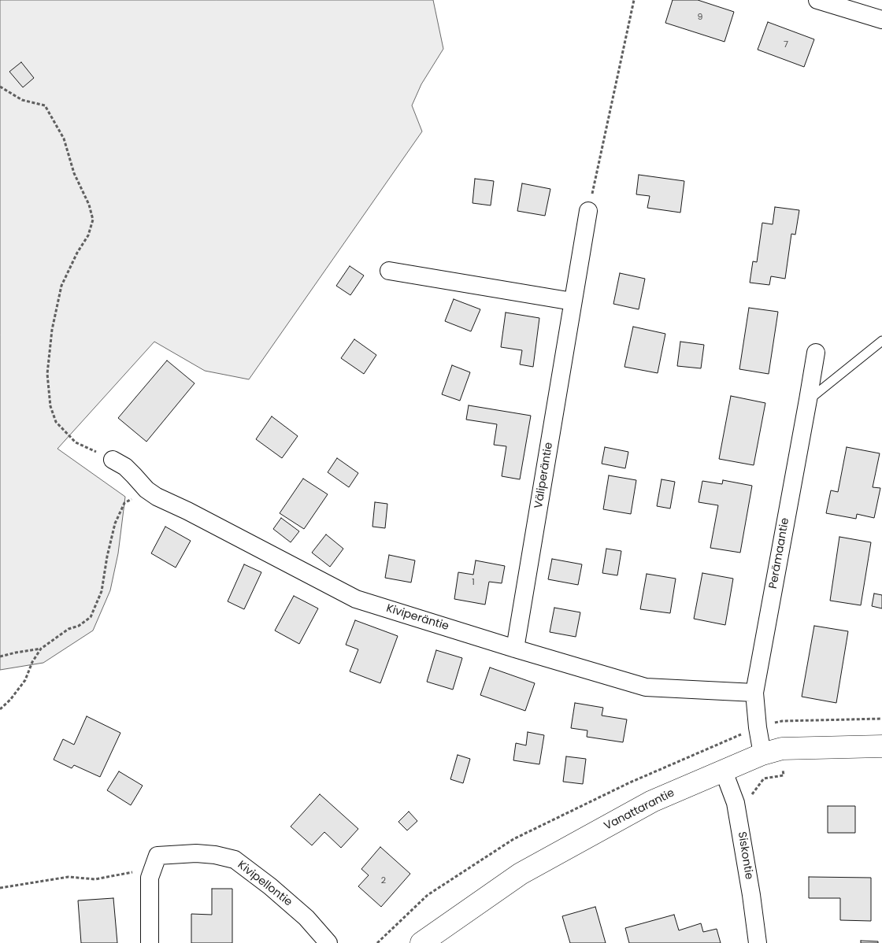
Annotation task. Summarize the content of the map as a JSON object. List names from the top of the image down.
{
  "streets": {
    "street": [
      "Väliperäntie",
      "Perämaantie",
      "Kiviperäntie",
      "Vanattarantie",
      "Siskontie",
      "Kivipellontie"
    ]
  },
  "crossings": [
    ["Väliperäntie", "Kiviperäntie"],
    ["Perämaantie", "Kiviperäntie"],
    ["Perämaantie", "Vanattarantie"],
    ["Vanattarantie", "Siskontie"]
  ],
  "house_numbers": [
    "9",
    "7",
    "1",
    "2"
  ]
}
